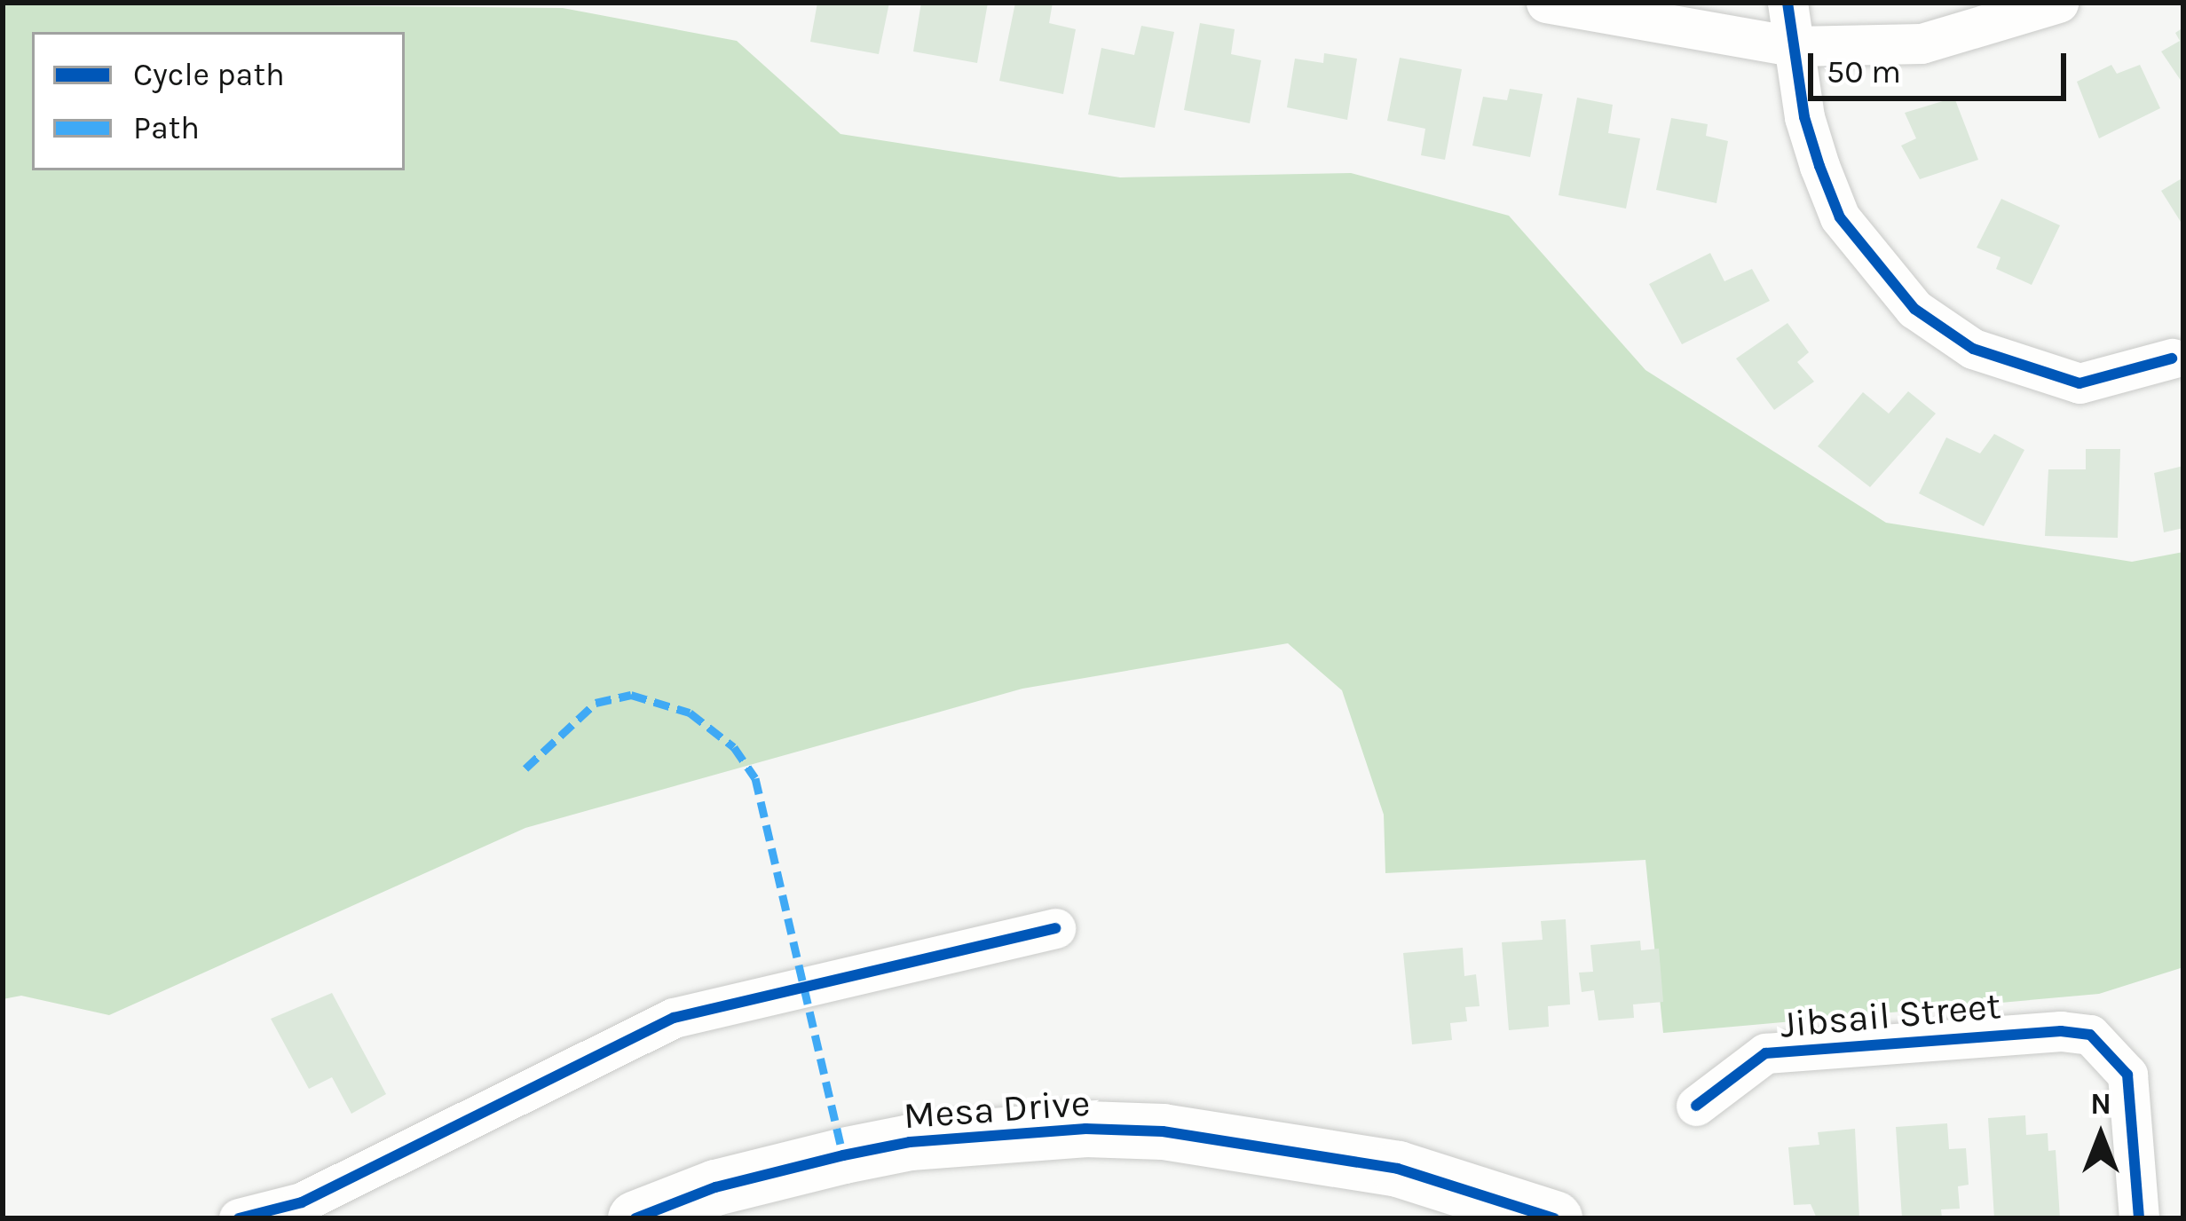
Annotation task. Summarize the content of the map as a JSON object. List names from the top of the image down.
{
  "streets": {
    "main road": ["Mesa Drive"],
    "street": ["Jibsail Street"]
  },
  "legend": ["Cycle path", "Path"],
  "scale_bar": "50 m",
  "north": "top"
}
